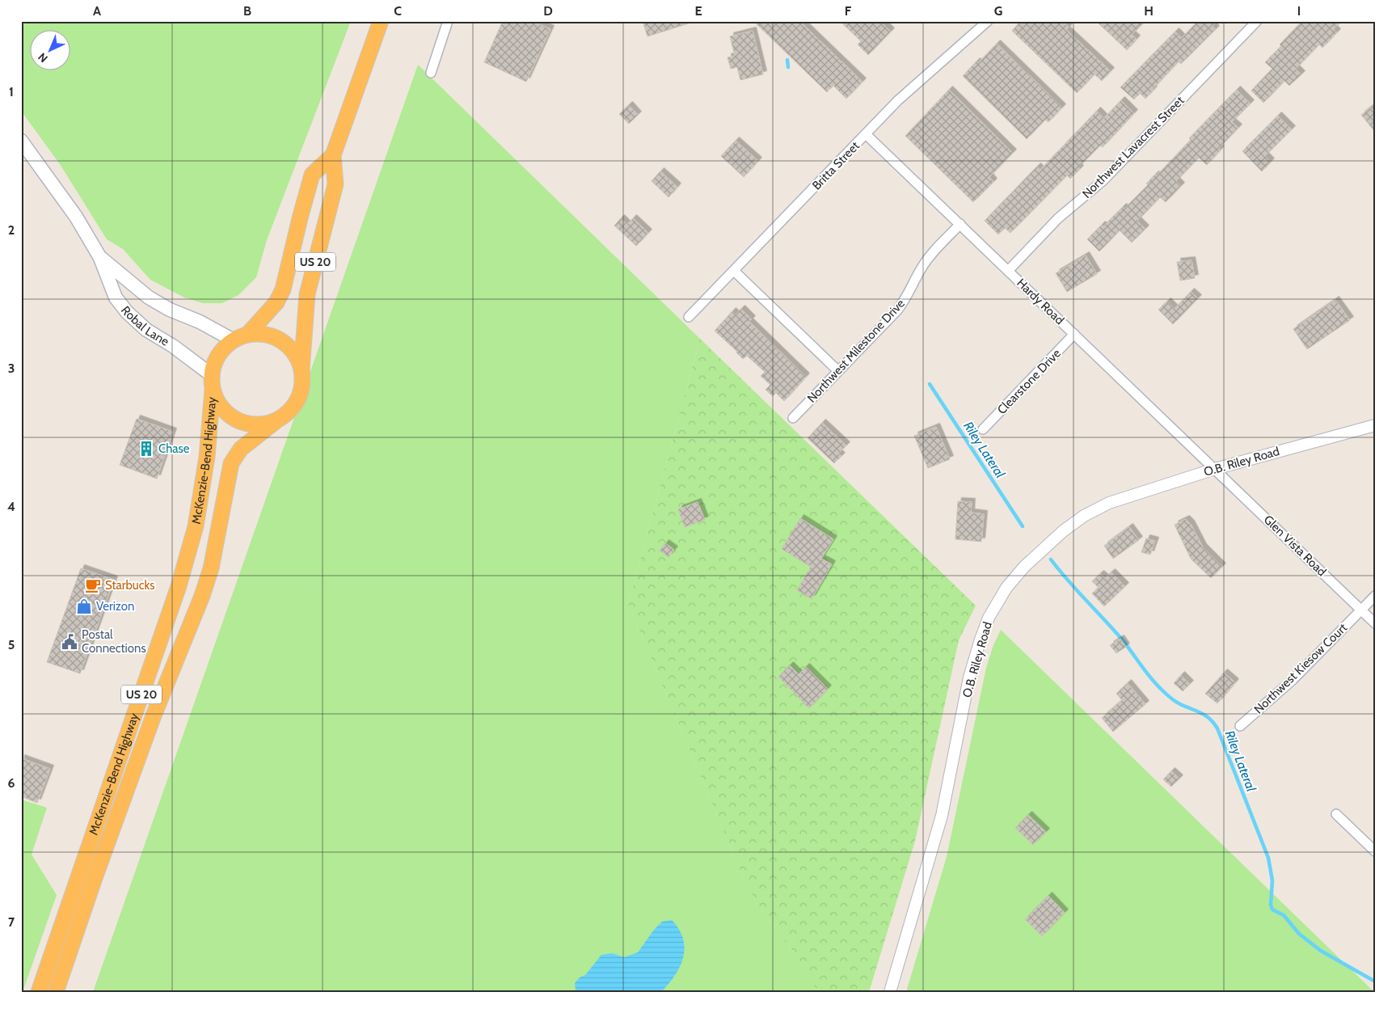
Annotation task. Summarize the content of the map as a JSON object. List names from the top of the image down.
{
  "streets": {
    "highway": ["US 20", "McKenzie-Bend Highway"],
    "main road": ["Robal Lane"],
    "street": [
      "Northwest Lavacrest Street",
      "Britta Street",
      "Hardy Road",
      "Northwest Milestone Drive",
      "Clearstone Drive",
      "O.B. Riley Road",
      "Glen Vista Road",
      "Northwest Kiesow Court"
    ]
  },
  "crossings": [
    ["Northwest Lavacrest Street", "Hardy Road"],
    ["Britta Street", "Hardy Road"],
    ["US 20", "Robal Lane"],
    ["US 20", "McKenzie-Bend Highway"],
    ["Hardy Road", "Northwest Milestone Drive"],
    ["Hardy Road", "Clearstone Drive"],
    ["Hardy Road", "O.B. Riley Road"],
    ["Hardy Road", "Glen Vista Road"],
    ["Robal Lane", "McKenzie-Bend Highway"],
    ["O.B. Riley Road", "Glen Vista Road"],
    ["Glen Vista Road", "Northwest Kiesow Court"]
  ],
  "water": ["Riley Lateral"],
  "places": {
    "building": ["Chase"],
    "cafe": ["Starbucks"],
    "shop": ["Verizon"],
    "public building": ["Postal Connections"]
  },
  "north": "bottom left",
  "grid": {
    "columns": [
      "A",
      "B",
      "C",
      "D",
      "E",
      "F",
      "G",
      "H",
      "I"
    ],
    "rows": [
      "1",
      "2",
      "3",
      "4",
      "5",
      "6",
      "7"
    ]
  }
}
